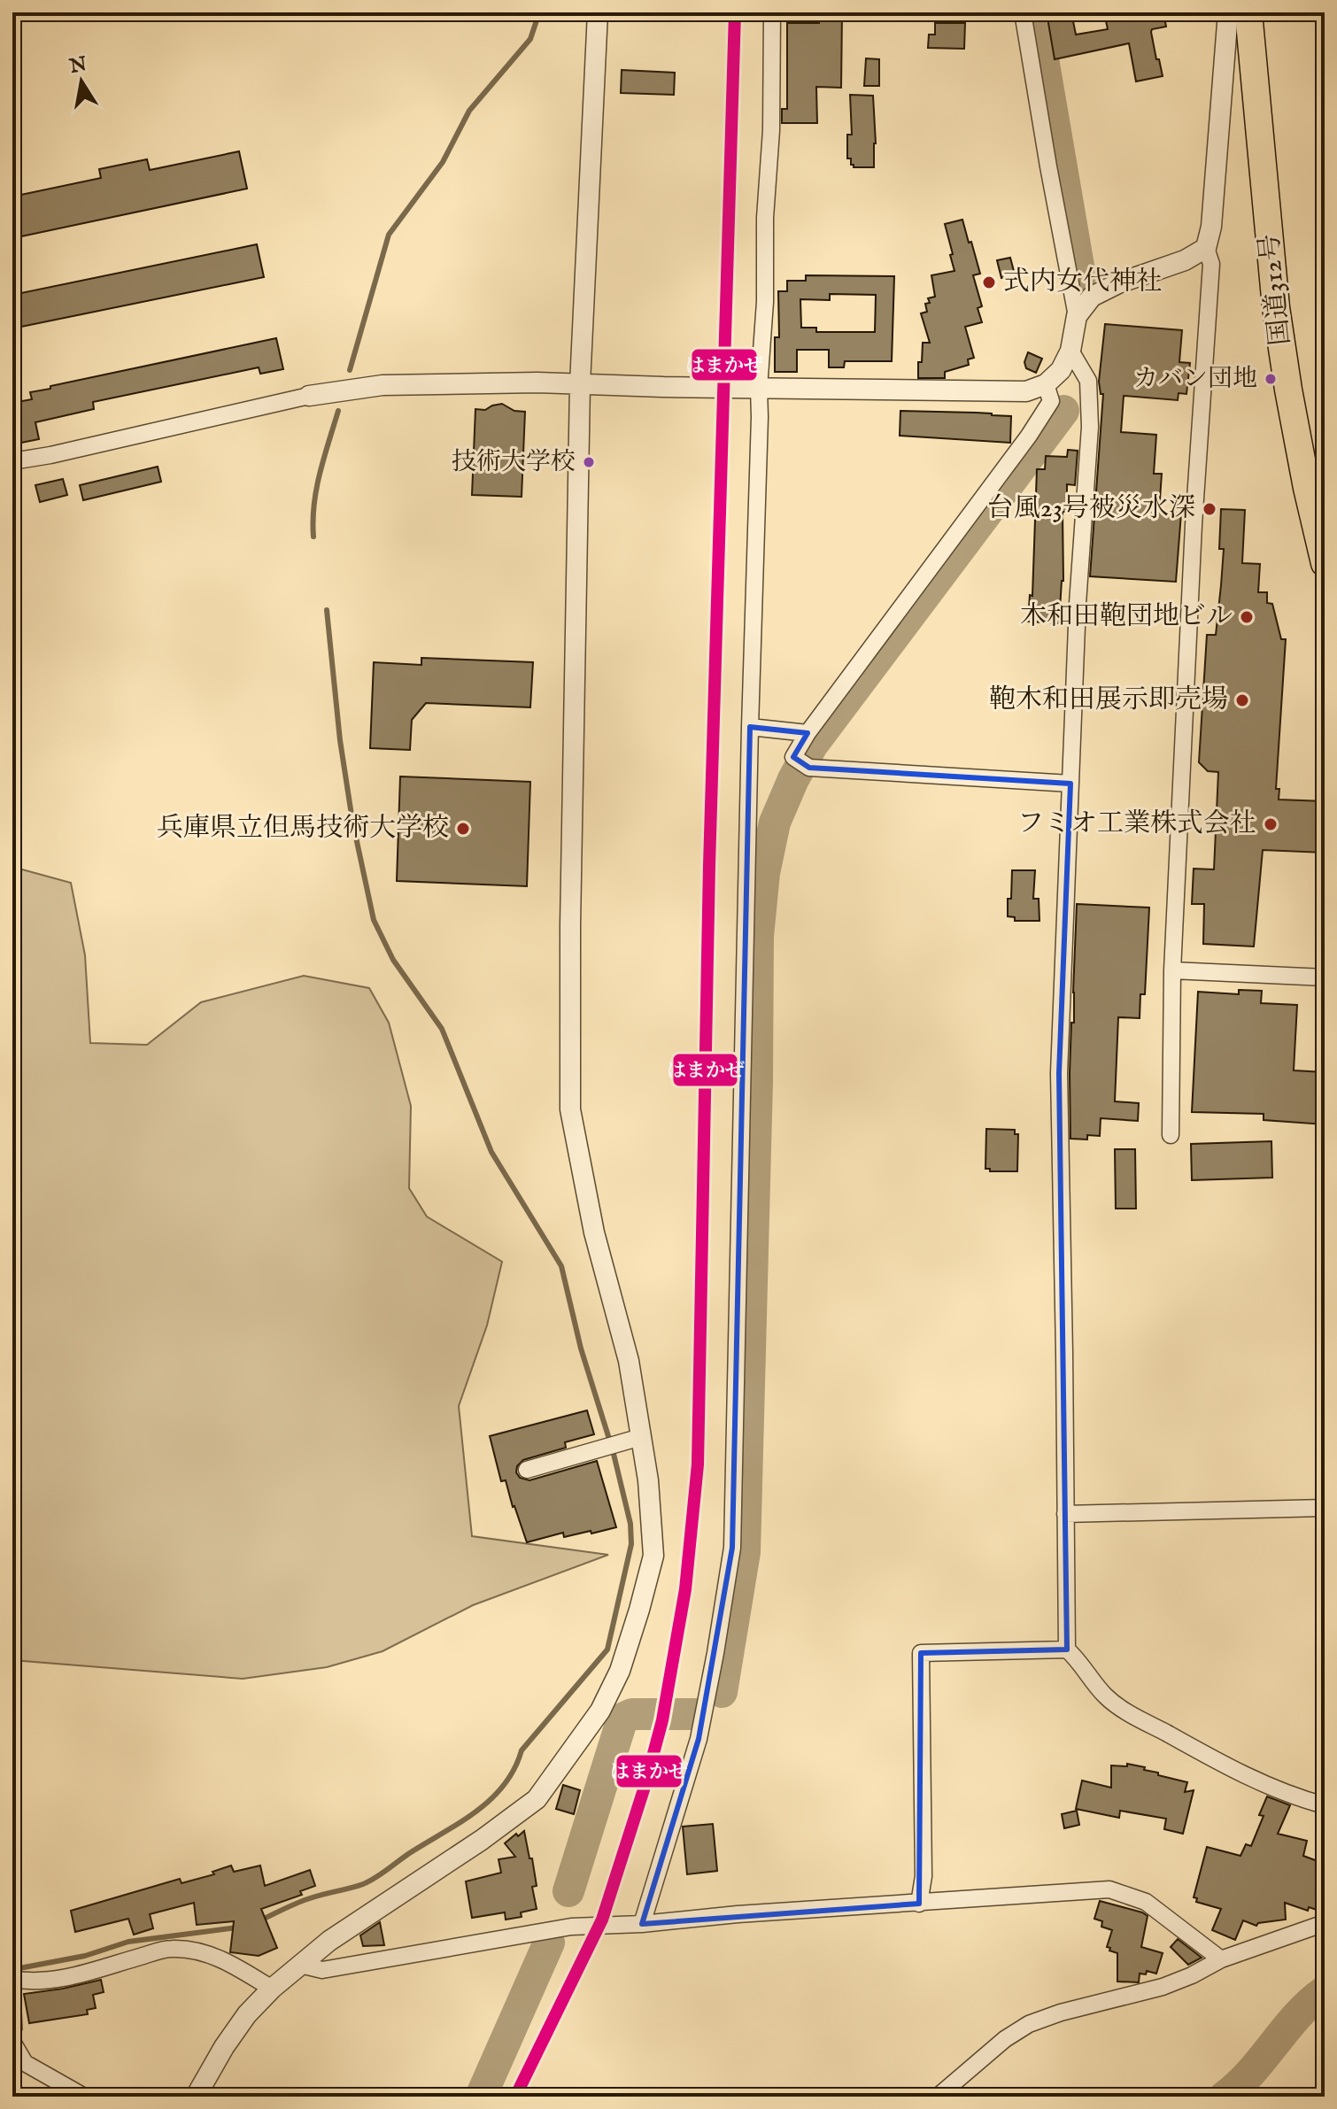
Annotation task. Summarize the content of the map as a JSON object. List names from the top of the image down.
{
  "streets": {
    "highway": ["国道312号"]
  },
  "places": [
    "式内女代神社",
    "カバン団地",
    "技術大学校",
    "台風23号被災水深",
    "木和田鞄団地ビル",
    "鞄木和田展示即売場",
    "フミオ工業株式会社",
    "兵庫県立但馬技術大学校"
  ],
  "lines": ["transit line はまかぜ"],
  "north": "top"
}
